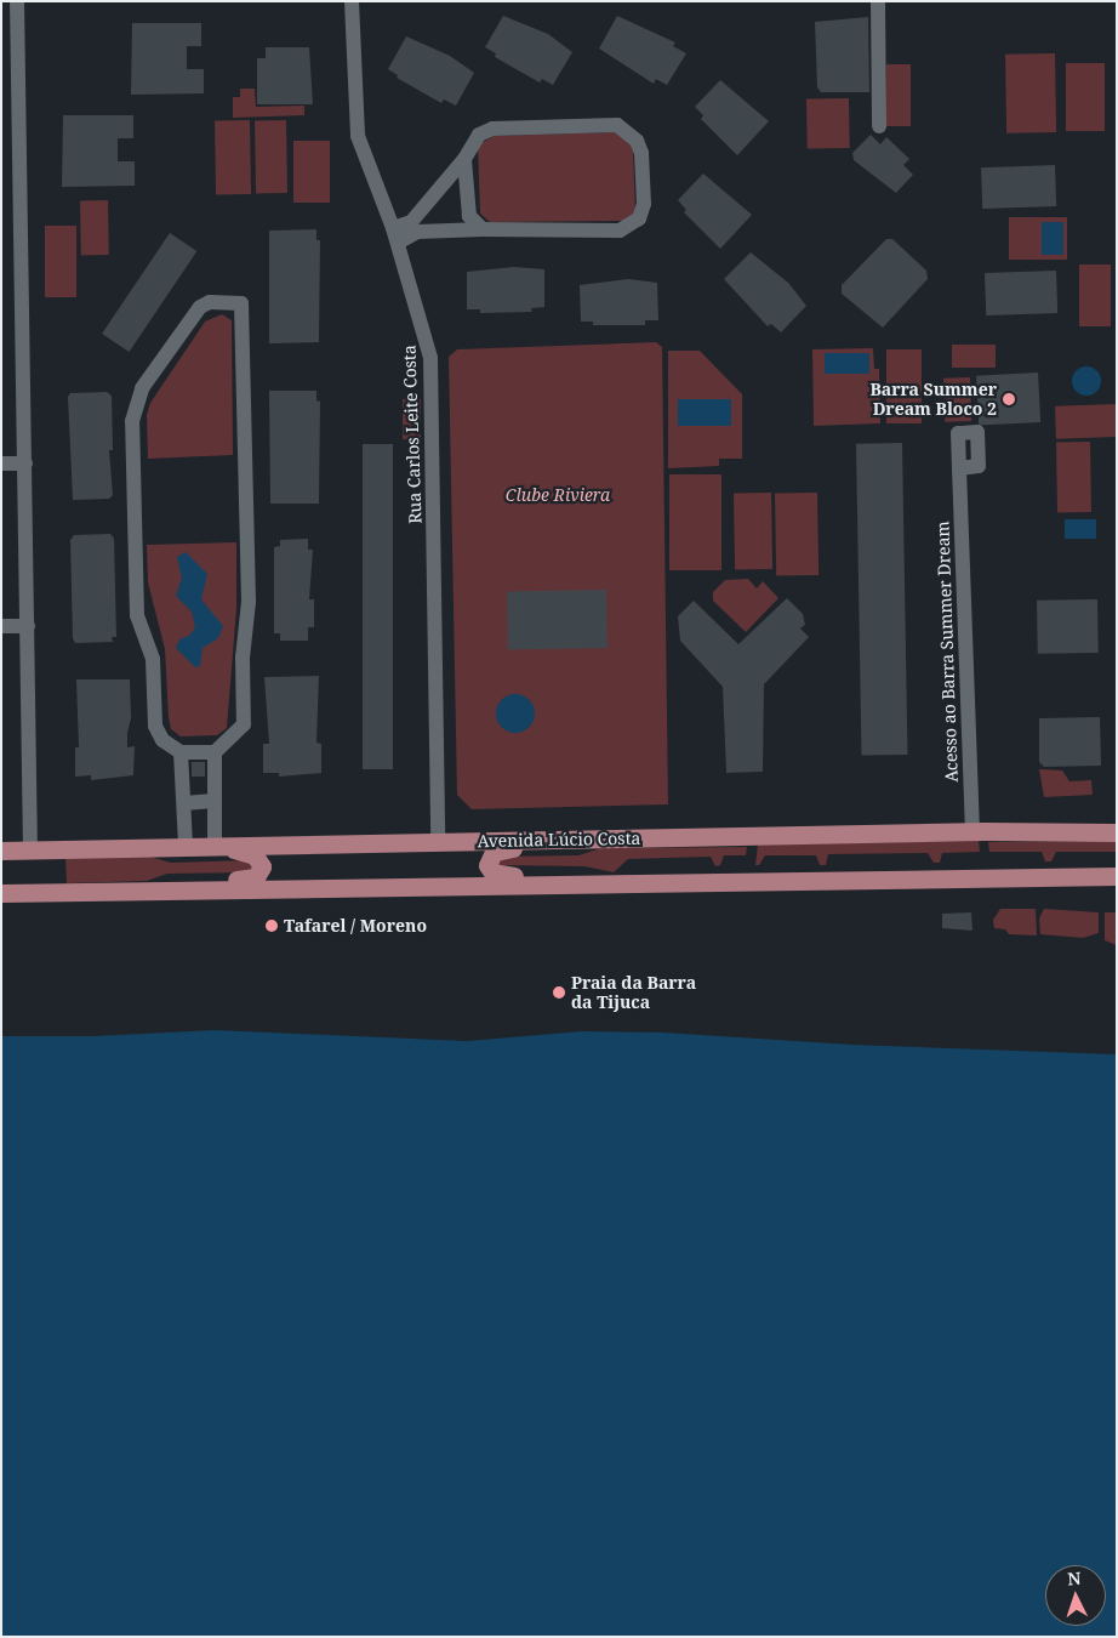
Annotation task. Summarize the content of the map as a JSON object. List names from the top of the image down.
{
  "streets": {
    "main road": ["Avenida Lúcio Costa"],
    "street": ["Rua Carlos Leite Costa", "Acesso ao Barra Summer Dream"]
  },
  "crossings": [
    ["Rua Carlos Leite Costa", "Avenida Lúcio Costa"],
    ["Acesso ao Barra Summer Dream", "Avenida Lúcio Costa"]
  ],
  "parks": ["Clube Riviera"],
  "places": ["Barra Summer Dream Bloco 2", "Tafarel / Moreno", "Praia da Barra da Tijuca"],
  "north": "top"
}
